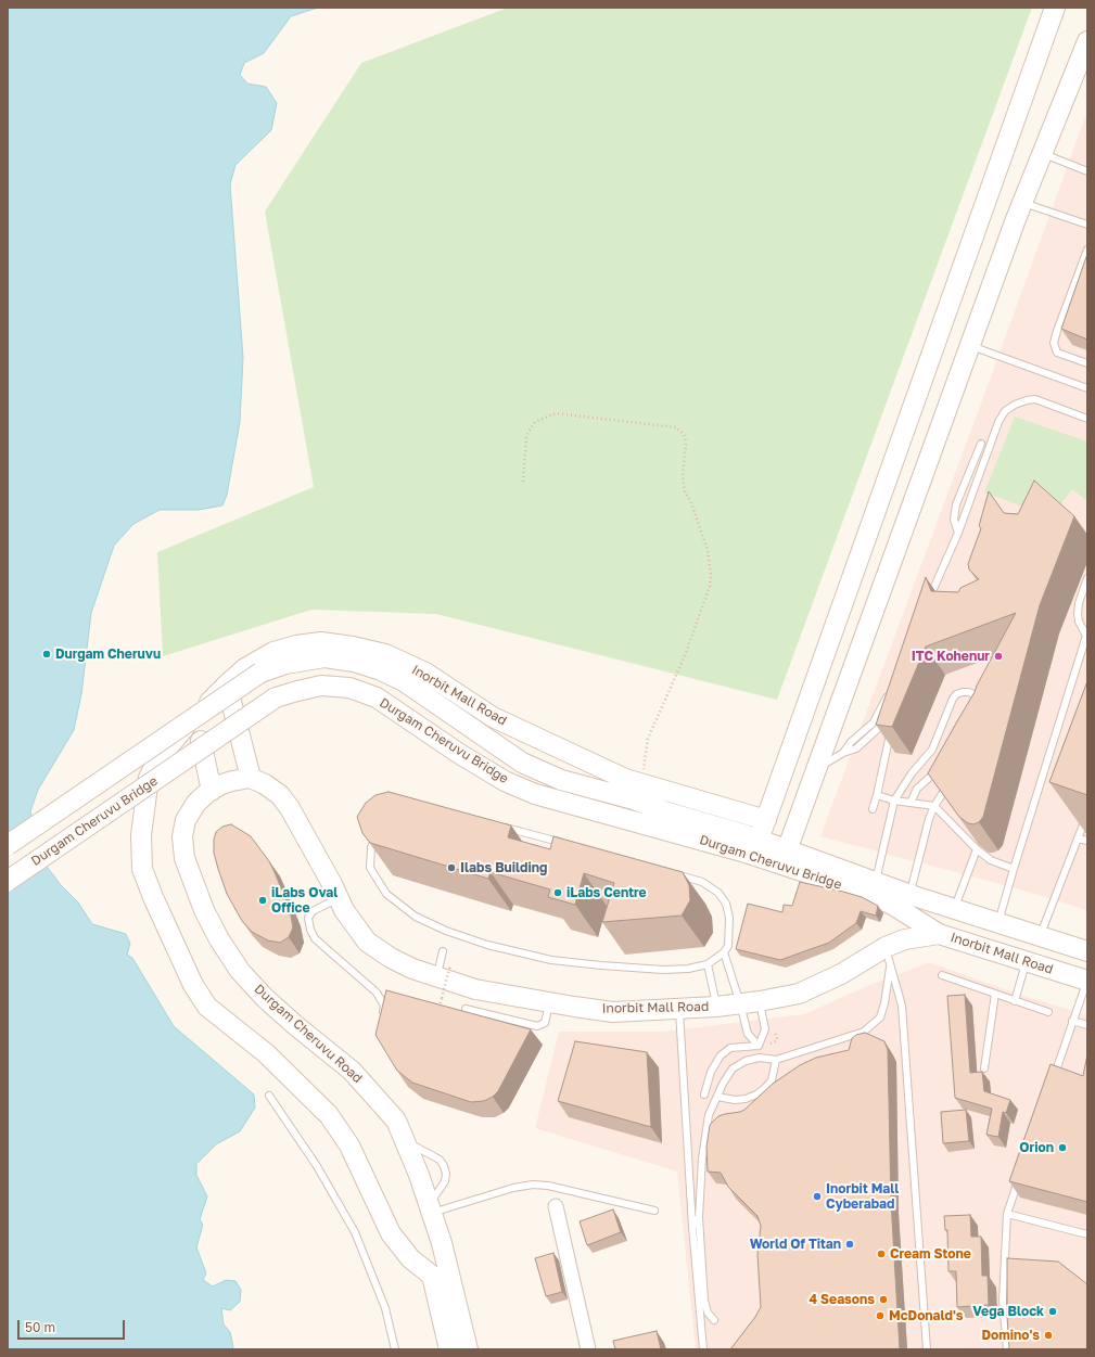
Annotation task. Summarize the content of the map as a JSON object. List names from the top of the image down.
{
  "streets": {
    "main road": ["Inorbit Mall Road", "Durgam Cheruvu Bridge", "Durgam Cheruvu Road"]
  },
  "crossings": [
    ["Inorbit Mall Road", "Durgam Cheruvu Bridge"],
    ["Inorbit Mall Road", "Durgam Cheruvu Road"]
  ],
  "places": [
    "Durgam Cheruvu",
    "ITC Kohenur",
    "Ilabs Building",
    "iLabs Centre",
    "iLabs Oval Office",
    "Orion",
    "Inorbit Mall Cyberabad",
    "World Of Titan",
    "Cream Stone",
    "4 Seasons",
    "Vega Block",
    "McDonald's",
    "Domino's"
  ],
  "scale_bar": "50 m"
}
